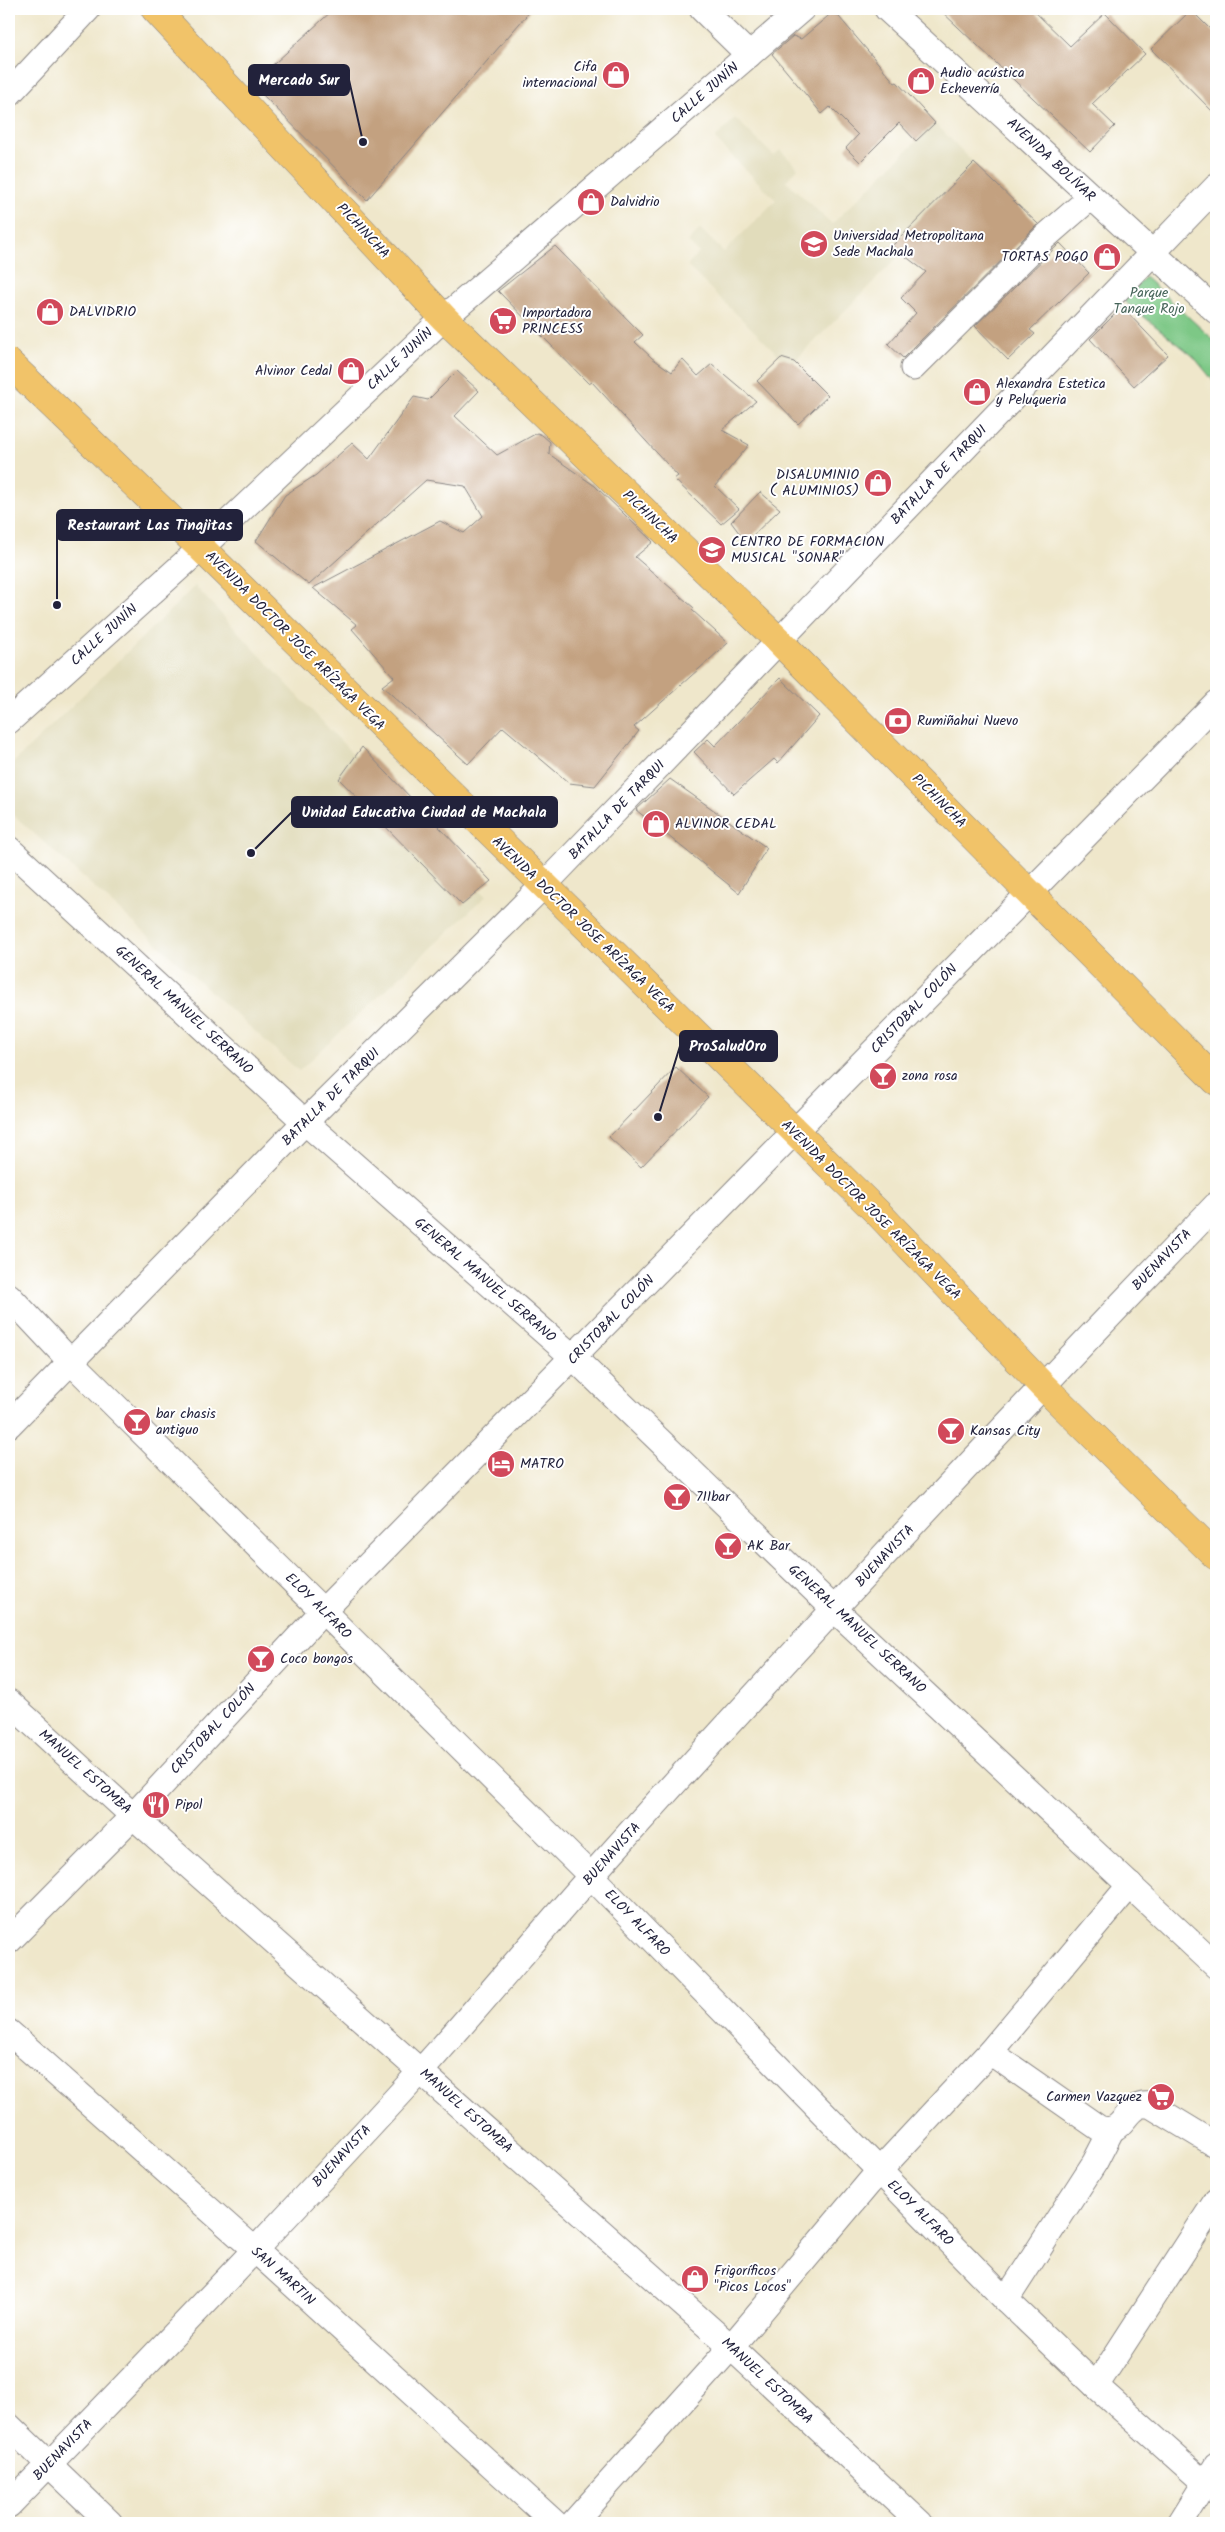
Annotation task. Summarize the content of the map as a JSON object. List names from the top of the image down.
{
  "streets": {
    "main road": ["PICHINCHA", "AVENIDA DOCTOR JOSE ARÍZAGA VEGA"],
    "street": [
      "CALLE JUNÍN",
      "AVENIDA BOLÍVAR",
      "BATALLA DE TARQUI",
      "CRISTOBAL COLÓN",
      "GENERAL MANUEL SERRANO",
      "BUENAVISTA",
      "ELOY ALFARO",
      "MANUEL ESTOMBA",
      "SAN MARTIN"
    ]
  },
  "crossings": [
    ["CALLE JUNÍN", "PICHINCHA"],
    ["CALLE JUNÍN", "AVENIDA DOCTOR JOSE ARÍZAGA VEGA"],
    ["AVENIDA BOLÍVAR", "BATALLA DE TARQUI"],
    ["PICHINCHA", "BATALLA DE TARQUI"],
    ["PICHINCHA", "CRISTOBAL COLÓN"],
    ["BATALLA DE TARQUI", "AVENIDA DOCTOR JOSE ARÍZAGA VEGA"],
    ["BATALLA DE TARQUI", "GENERAL MANUEL SERRANO"],
    ["BATALLA DE TARQUI", "ELOY ALFARO"],
    ["AVENIDA DOCTOR JOSE ARÍZAGA VEGA", "CRISTOBAL COLÓN"],
    ["AVENIDA DOCTOR JOSE ARÍZAGA VEGA", "BUENAVISTA"],
    ["CRISTOBAL COLÓN", "GENERAL MANUEL SERRANO"],
    ["CRISTOBAL COLÓN", "ELOY ALFARO"],
    ["CRISTOBAL COLÓN", "MANUEL ESTOMBA"],
    ["GENERAL MANUEL SERRANO", "BUENAVISTA"],
    ["BUENAVISTA", "ELOY ALFARO"],
    ["BUENAVISTA", "MANUEL ESTOMBA"],
    ["BUENAVISTA", "SAN MARTIN"]
  ],
  "parks": ["Parque Tanque Rojo"],
  "places": {
    "shop": [
      "Cifa internacional",
      "Audio acústica Echeverría",
      "Dalvidrio",
      "TORTAS POGO",
      "DALVIDRIO",
      "Alvinor Cedal",
      "Alexandra Estetica y Peluqueria",
      "DISALUMINIO ( ALUMINIOS)",
      "ALVINOR CEDAL",
      "Frigoríficos \"Picos Locos\""
    ],
    "other": [
      "Mercado Sur",
      "Restaurant Las Tinajitas",
      "Unidad Educativa Ciudad de Machala",
      "ProSaludOro"
    ],
    "school or university": ["Universidad Metropolitana Sede Machala", "CENTRO DE FORMACION MUSICAL \"SONAR\""],
    "supermarket": ["Importadora PRINCESS", "Carmen Vazquez"],
    "bank": ["Rumiñahui Nuevo"],
    "bar": [
      "zona rosa",
      "bar chasis antiguo",
      "Kansas City",
      "711bar",
      "AK Bar",
      "Coco bongos"
    ],
    "hotel": ["MATRO"],
    "restaurant": ["Pipol"]
  }
}
